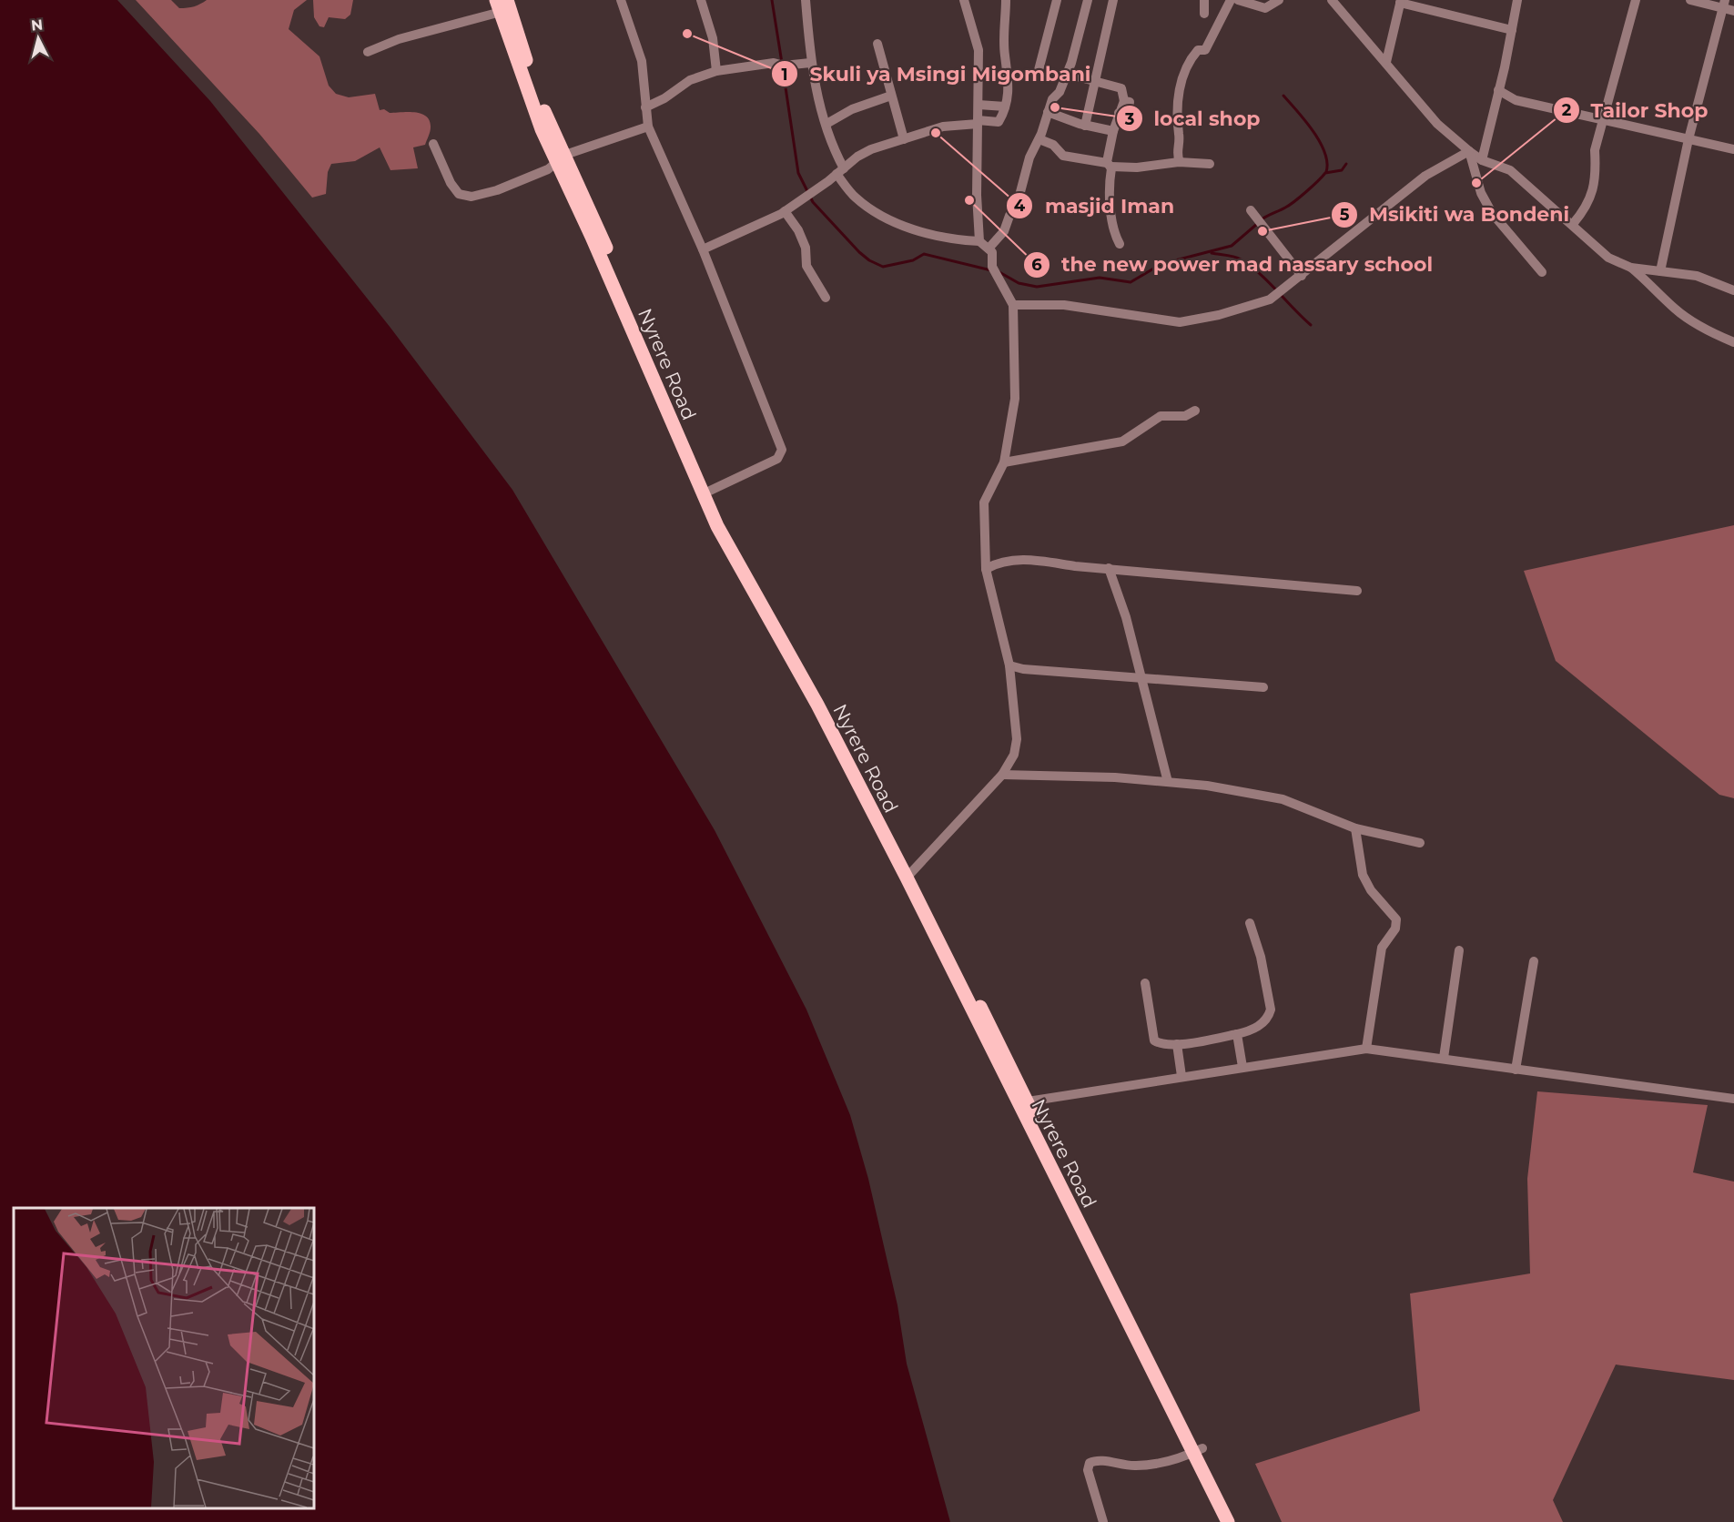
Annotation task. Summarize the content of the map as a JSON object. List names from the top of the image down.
{
  "streets": {
    "main road": ["Nyrere Road"]
  },
  "places": [
    "Skuli ya Msingi Migombani",
    "local shop",
    "masjid Iman",
    "Tailor Shop",
    "the new power mad nassary school",
    "Msikiti wa Bondeni"
  ],
  "north": "top"
}
